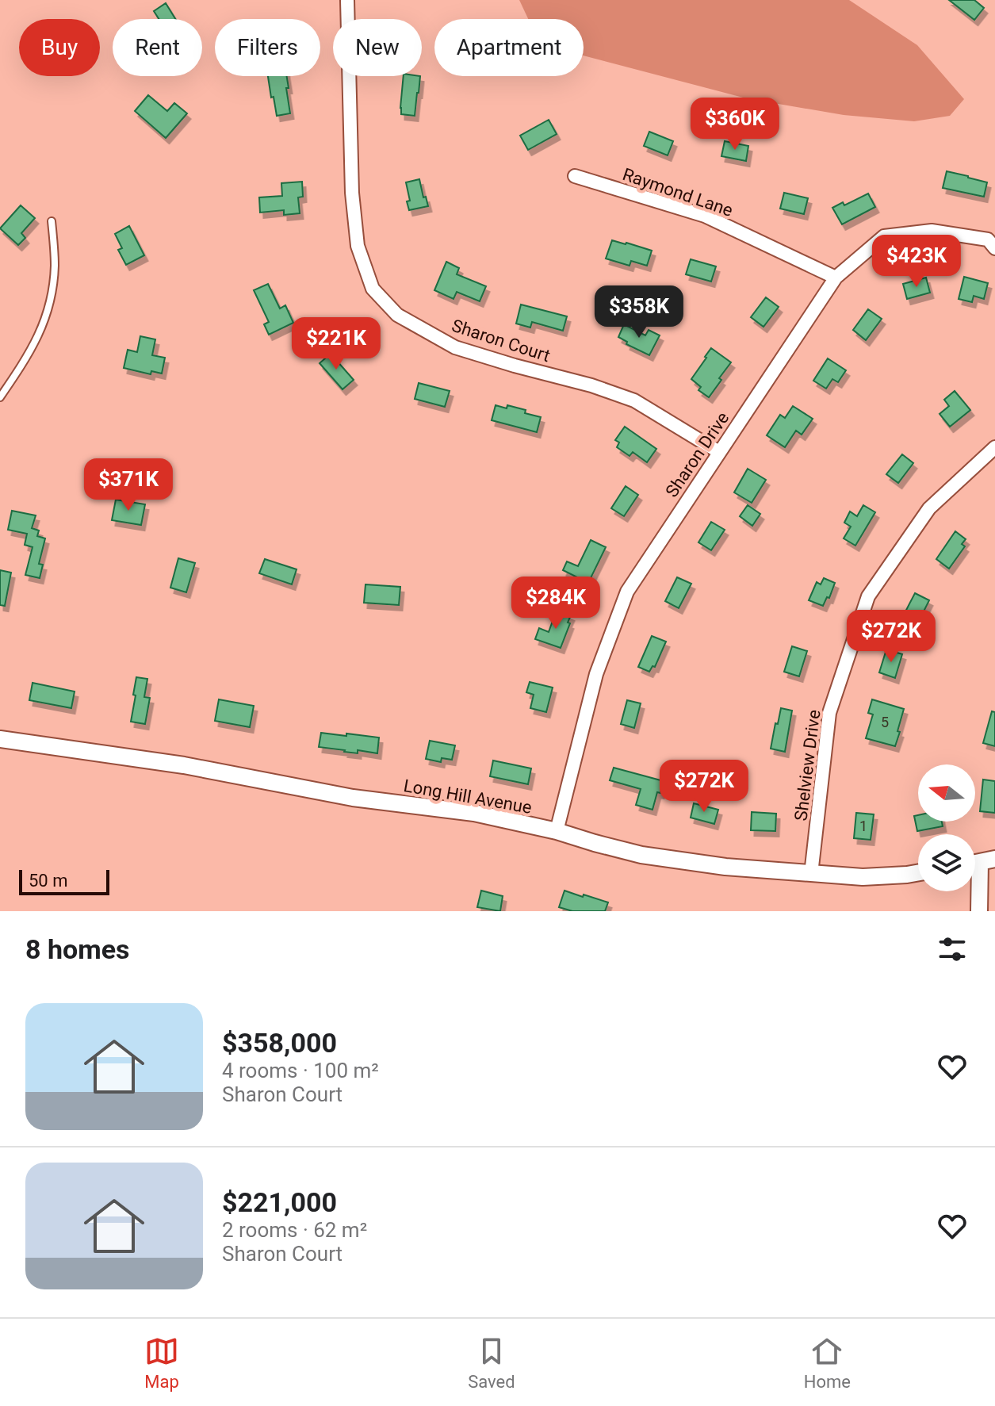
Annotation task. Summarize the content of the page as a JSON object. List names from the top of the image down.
{
  "streets": {
    "street": [
      "Raymond Lane",
      "Sharon Court",
      "Sharon Drive",
      "Shelview Drive",
      "Long Hill Avenue"
    ]
  },
  "crossings": [
    ["Raymond Lane", "Sharon Drive"],
    ["Sharon Court", "Sharon Drive"],
    ["Sharon Drive", "Long Hill Avenue"],
    ["Shelview Drive", "Long Hill Avenue"]
  ],
  "house_numbers": ["5", "1"],
  "scale_bar": "50 m",
  "north": "left",
  "page": {
    "chip": [
      "Buy",
      "Rent",
      "Filters",
      "New",
      "Apartment"
    ],
    "price": [
      "$360K",
      "$423K",
      "$358K",
      "$221K",
      "$371K",
      "$284K",
      "$272K",
      "$272K"
    ],
    "scale": "50 m",
    "heading": "8 homes",
    "list": [
      {
        "name": "$358,000",
        "note": "4 rooms · 100 m² · Sharon Court"
      },
      {
        "name": "$221,000",
        "note": "2 rooms · 62 m² · Sharon Court"
      }
    ],
    "tabs": ["Map", "Saved", "Home"]
  }
}
